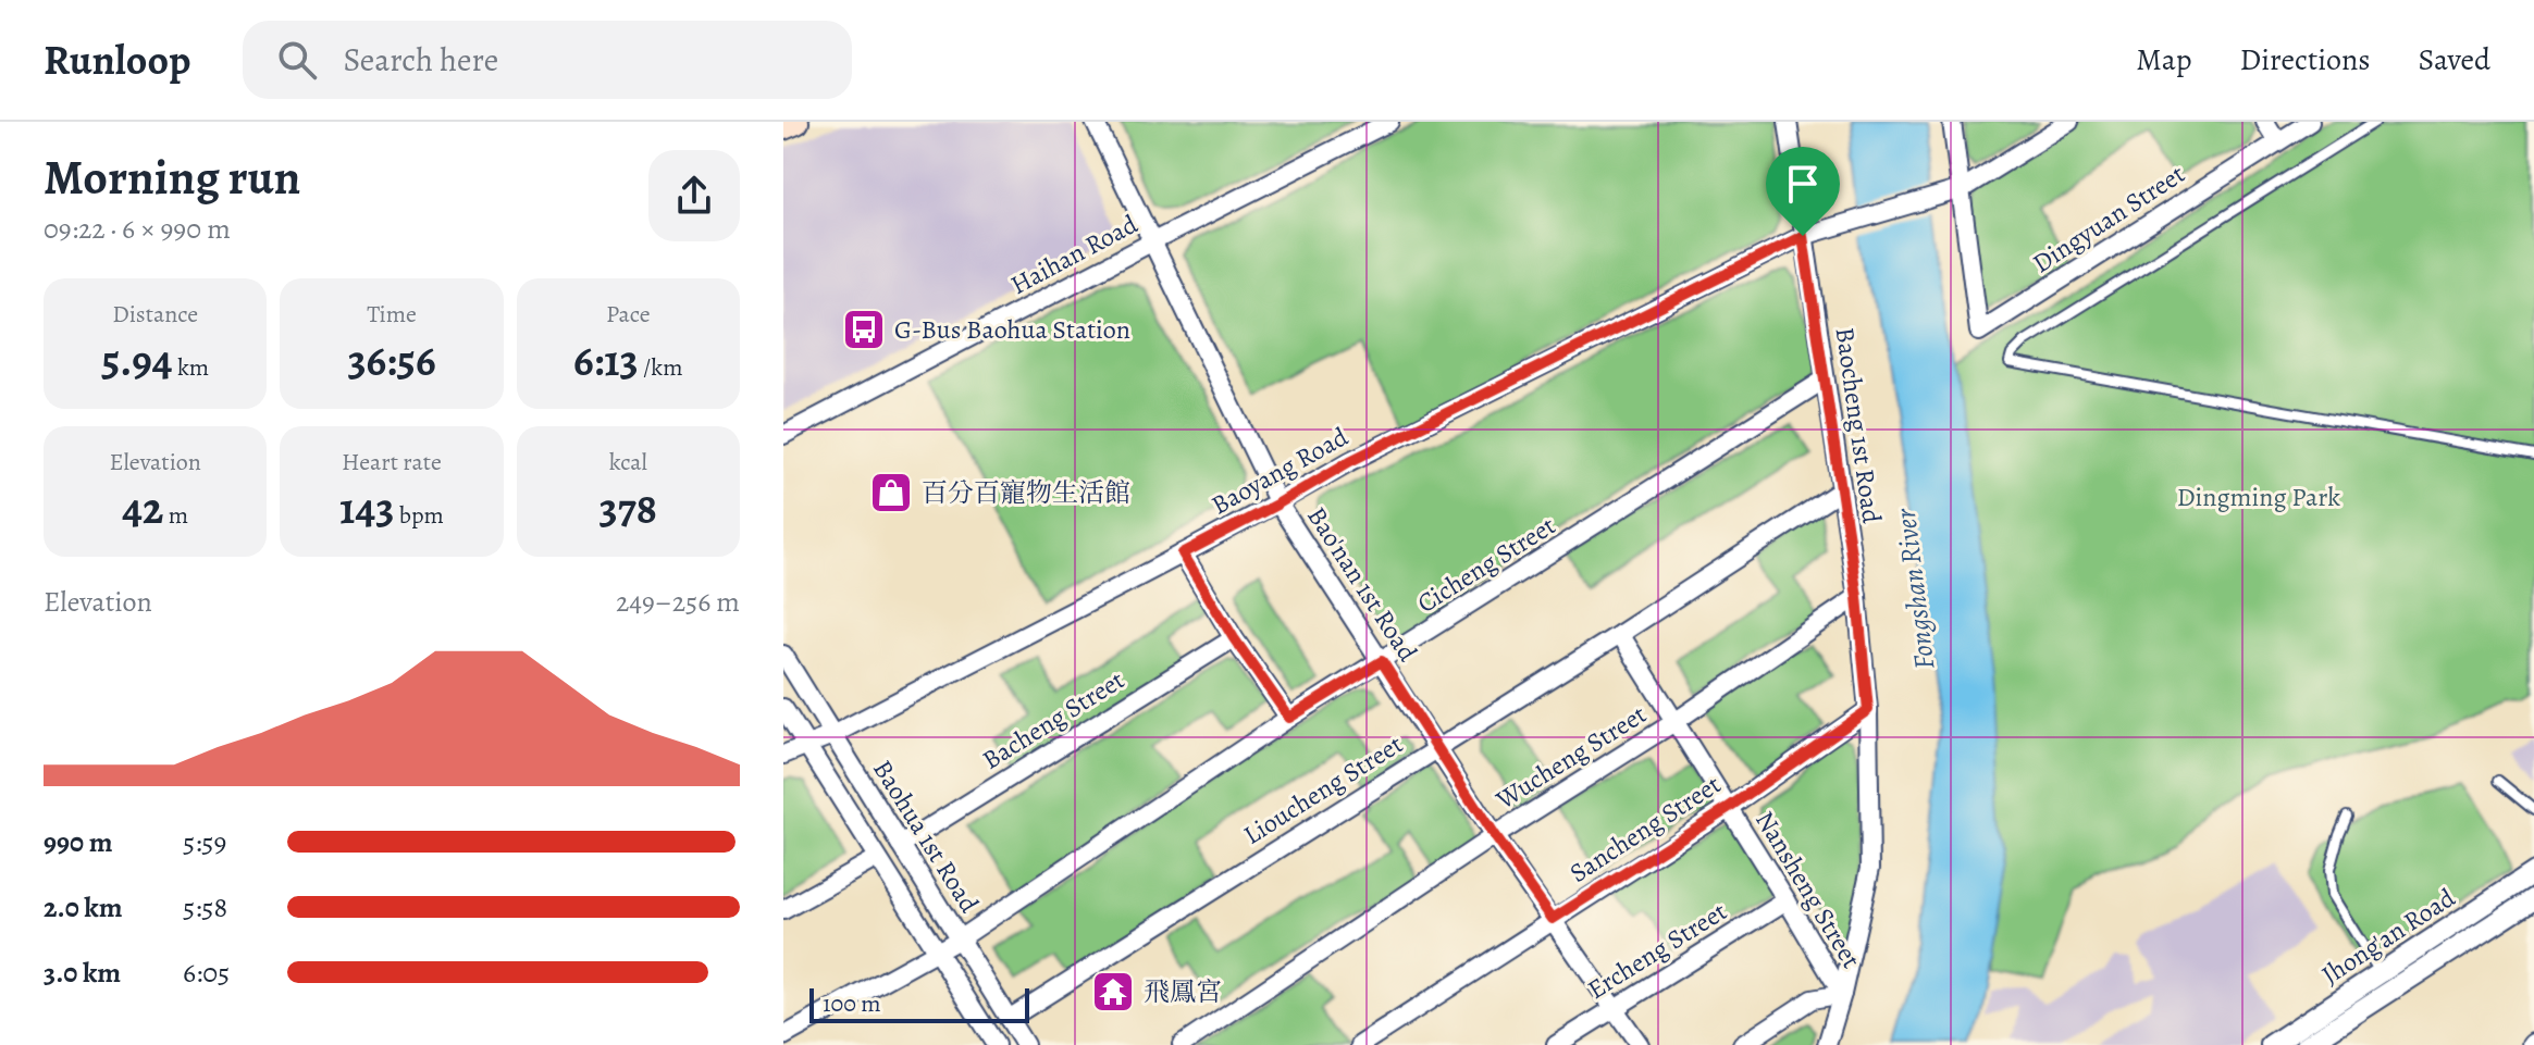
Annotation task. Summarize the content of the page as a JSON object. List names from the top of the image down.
{
  "streets": {
    "street": [
      "Dingyuan Street",
      "Haihan Road",
      "Baocheng 1st Road",
      "Baoyang Road",
      "Cicheng Street",
      "Bao'nan 1st Road",
      "Bacheng Street",
      "Wucheng Street",
      "Lioucheng Street",
      "Sancheng Street",
      "Baohua 1st Road",
      "Nansheng Street",
      "Jhong'an Road",
      "Ercheng Street"
    ]
  },
  "crossings": [
    ["Dingyuan Street", "Baoyang Road"],
    ["Haihan Road", "Bao'nan 1st Road"],
    ["Baocheng 1st Road", "Baoyang Road"],
    ["Baocheng 1st Road", "Cicheng Street"],
    ["Baocheng 1st Road", "Wucheng Street"],
    ["Baocheng 1st Road", "Lioucheng Street"],
    ["Baocheng 1st Road", "Sancheng Street"],
    ["Baocheng 1st Road", "Nansheng Street"],
    ["Baoyang Road", "Bao'nan 1st Road"],
    ["Baoyang Road", "Baohua 1st Road"],
    ["Cicheng Street", "Bao'nan 1st Road"],
    ["Cicheng Street", "Baohua 1st Road"],
    ["Bao'nan 1st Road", "Wucheng Street"],
    ["Bao'nan 1st Road", "Lioucheng Street"],
    ["Bao'nan 1st Road", "Sancheng Street"],
    ["Bao'nan 1st Road", "Ercheng Street"],
    ["Bacheng Street", "Baohua 1st Road"],
    ["Wucheng Street", "Nansheng Street"],
    ["Lioucheng Street", "Baohua 1st Road"],
    ["Lioucheng Street", "Nansheng Street"],
    ["Sancheng Street", "Nansheng Street"],
    ["Nansheng Street", "Ercheng Street"]
  ],
  "water": ["Fongshan River"],
  "parks": ["Dingming Park"],
  "places": {
    "bus stop": ["G-Bus Baohua Station"],
    "shop": ["百分百寵物生活館"],
    "temple": ["飛鳳宮"]
  },
  "scale_bar": "100 m",
  "page": {
    "header": "Runloop",
    "search": "Search here",
    "nav": ["Map", "Directions", "Saved"],
    "heading": ["Morning run", "09:22 · 6 × 990 m"],
    "stats": [
      ["Distance", "5.94 km"],
      ["Time", "36:56"],
      ["Pace", "6:13 /km"],
      ["Elevation", "42 m"],
      ["Heart rate", "143 bpm"],
      ["kcal", "378"]
    ],
    "chart": ["Elevation", "249–256 m"],
    "list": [
      {
        "name": "990 m",
        "note": "5:59"
      },
      {
        "name": "2.0 km",
        "note": "5:58"
      },
      {
        "name": "3.0 km",
        "note": "6:05"
      }
    ],
    "scale": "100 m"
  }
}
